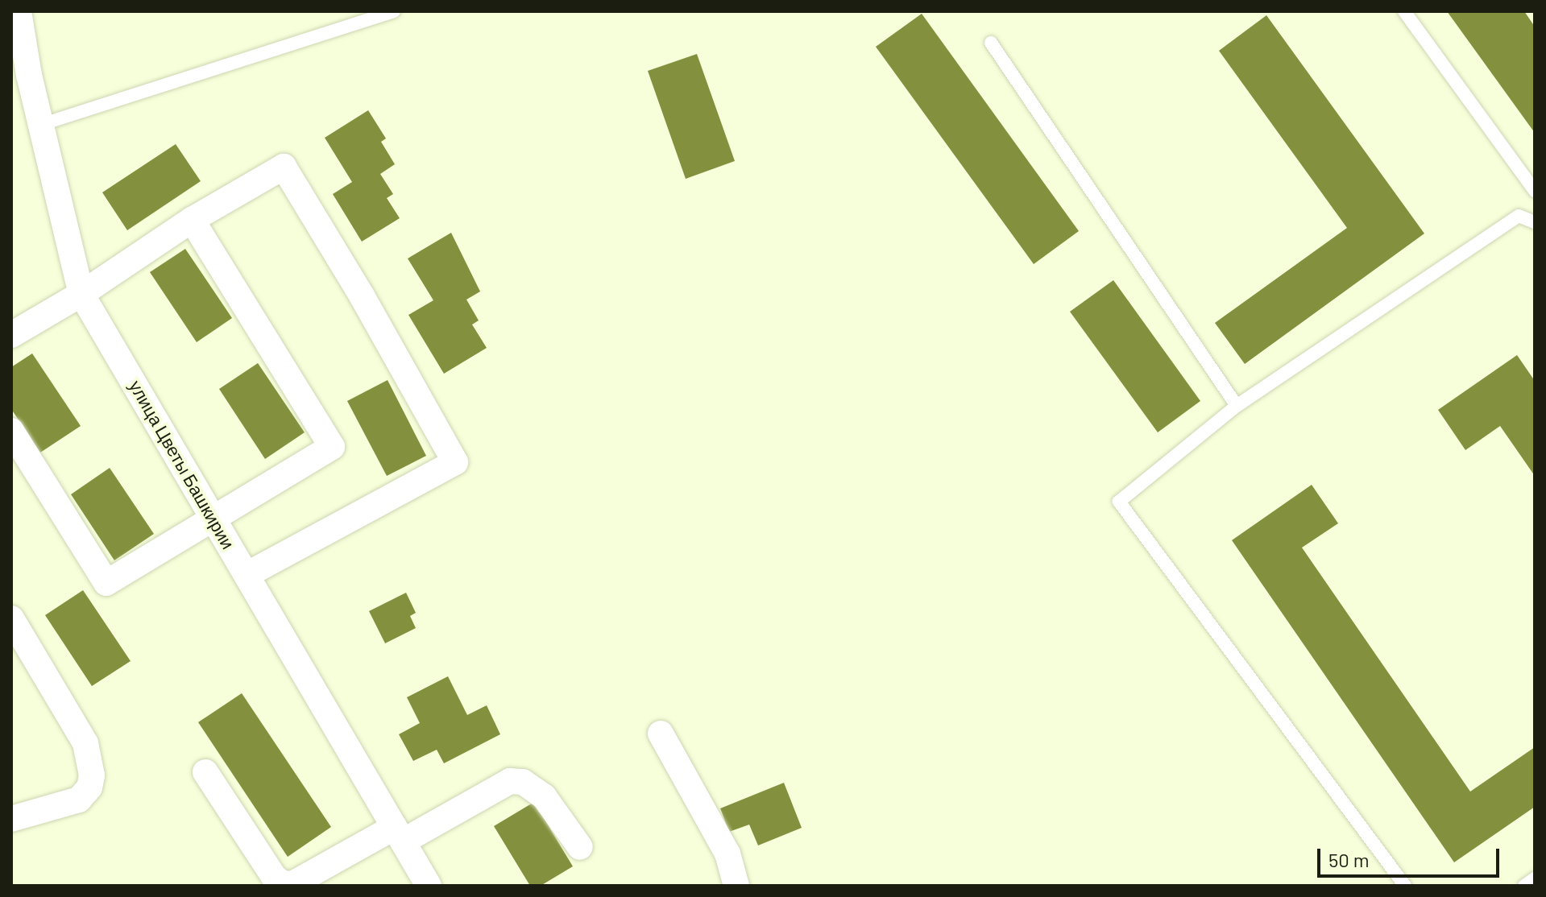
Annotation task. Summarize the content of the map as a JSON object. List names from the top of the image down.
{
  "streets": {
    "street": ["улица Цветы Башкирии"]
  },
  "scale_bar": "50 m"
}
